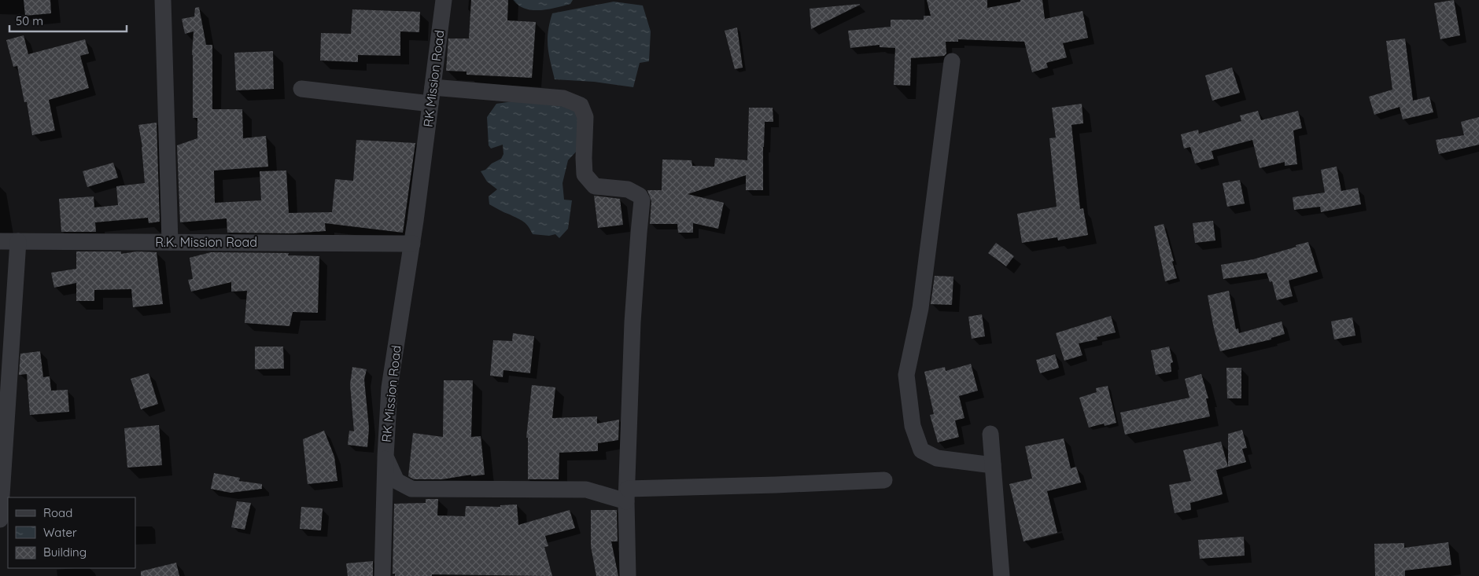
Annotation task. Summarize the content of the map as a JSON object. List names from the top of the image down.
{
  "streets": {
    "street": ["RK Mission Road", "R.K. Mission Road"]
  },
  "crossings": [
    ["RK Mission Road", "R.K. Mission Road"]
  ],
  "legend": ["Road", "Water", "Building"],
  "scale_bar": "50 m"
}
